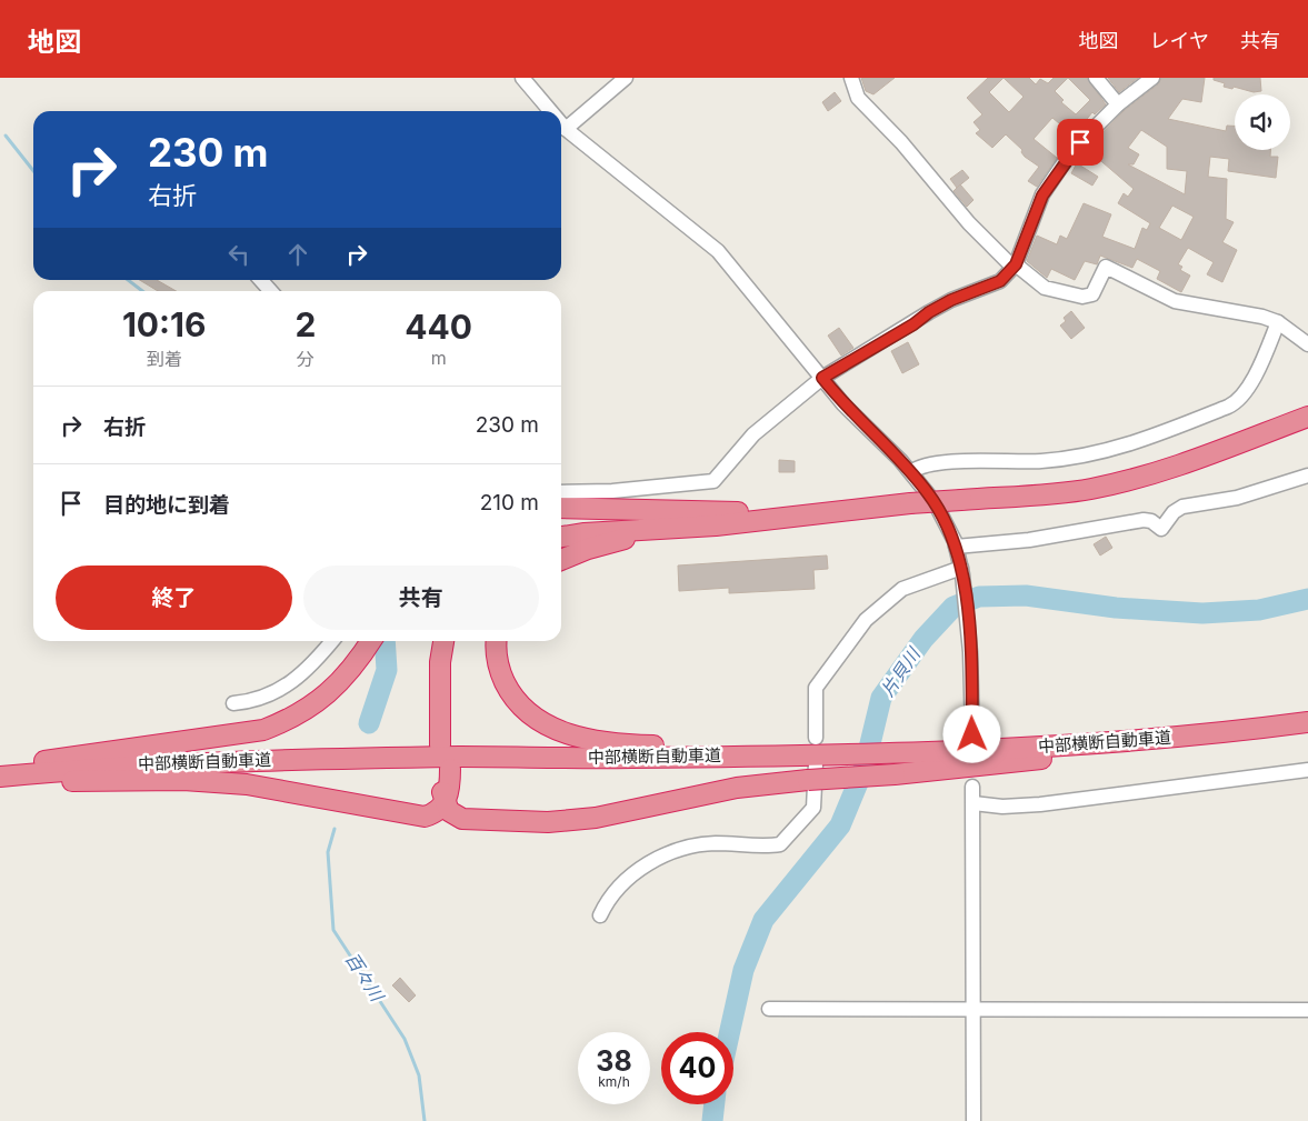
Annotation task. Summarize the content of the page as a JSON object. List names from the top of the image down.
{
  "streets": {
    "highway": ["中部横断自動車道"]
  },
  "water": ["片貝川", "百々川"],
  "page": {
    "header": "地図",
    "nav": ["地図", "レイヤ", "共有"],
    "turn": ["230 m", "右折"],
    "eta": [
      "10:16",
      "到着",
      "2",
      "分",
      "440",
      "m"
    ],
    "list": [
      {
        "name": "右折",
        "value": "230 m"
      },
      {
        "name": "目的地に到着",
        "value": "210 m"
      }
    ],
    "buttons": ["終了", "共有"],
    "speed": "38 km/h",
    "limit": "40"
  }
}
